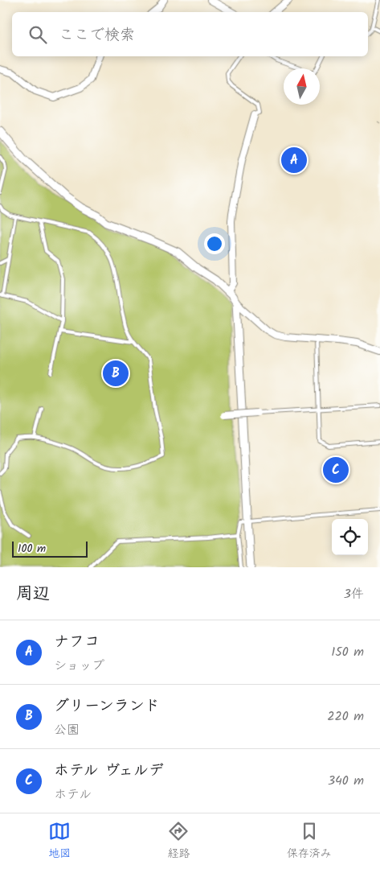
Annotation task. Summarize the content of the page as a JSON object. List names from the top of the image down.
{
  "scale_bar": "100 m",
  "north": "top",
  "page": {
    "search": "ここで検索",
    "pins": ["A", "B", "C"],
    "scale": "100 m",
    "heading": ["周辺", "3件"],
    "list": [
      {
        "mark": "A",
        "name": "ナフコ",
        "note": "ショップ",
        "value": "150 m"
      },
      {
        "mark": "B",
        "name": "グリーンランド",
        "note": "公園",
        "value": "220 m"
      },
      {
        "mark": "C",
        "name": "ホテル ヴェルデ",
        "note": "ホテル",
        "value": "340 m"
      }
    ],
    "nav": ["地図", "経路", "保存済み"]
  }
}
